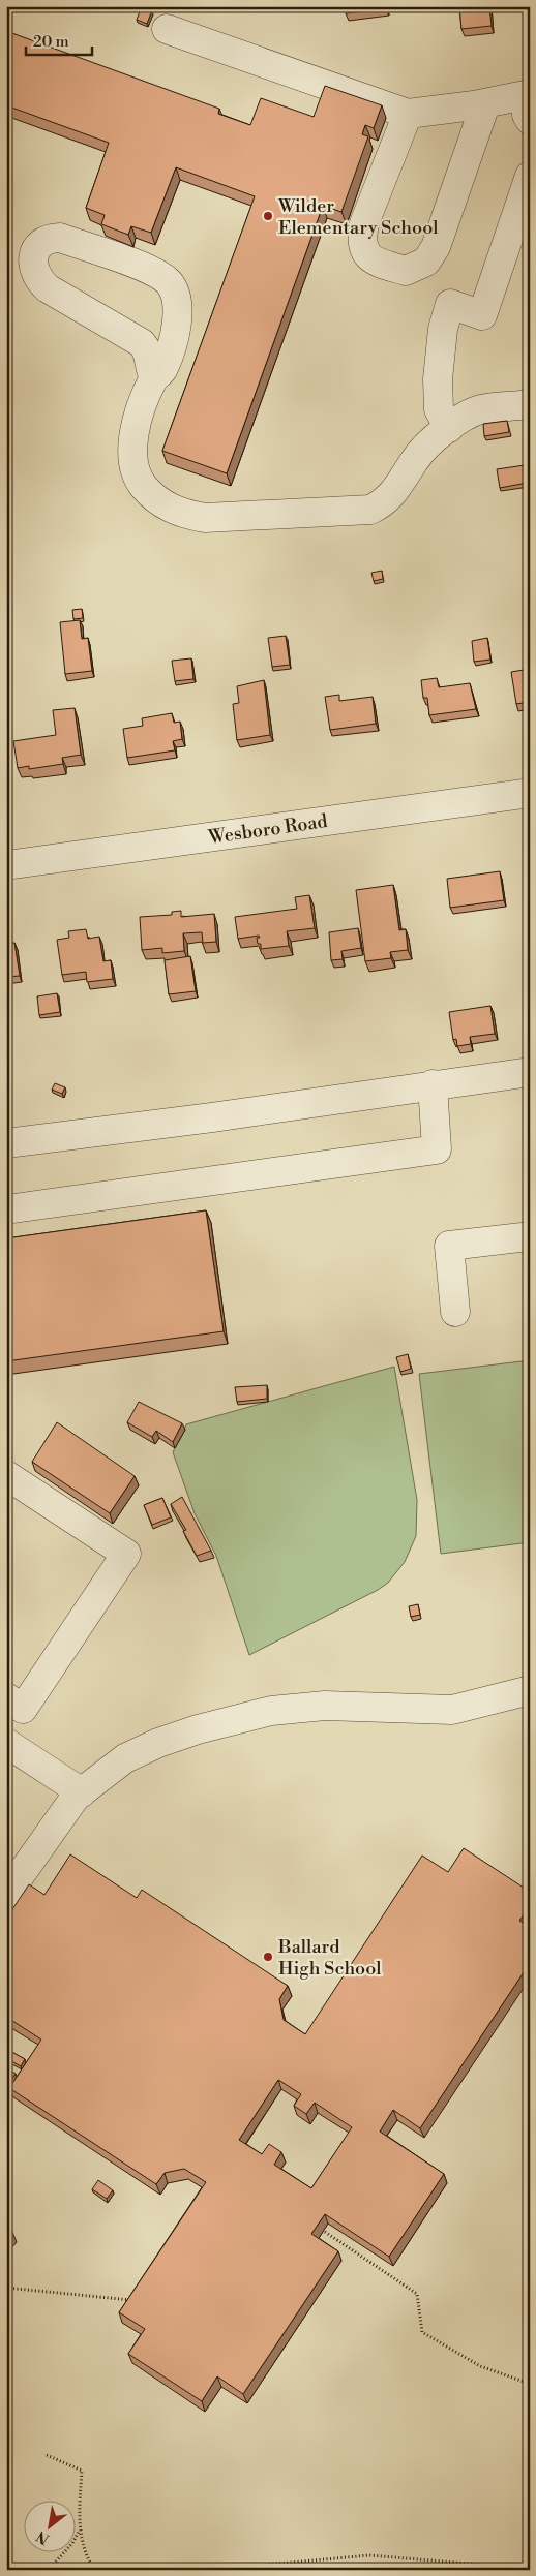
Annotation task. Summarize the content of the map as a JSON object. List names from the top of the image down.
{
  "streets": {
    "street": ["Wesboro Road"]
  },
  "places": ["Wilder Elementary School", "Ballard High School"],
  "scale_bar": "20 m",
  "north": "bottom left"
}
